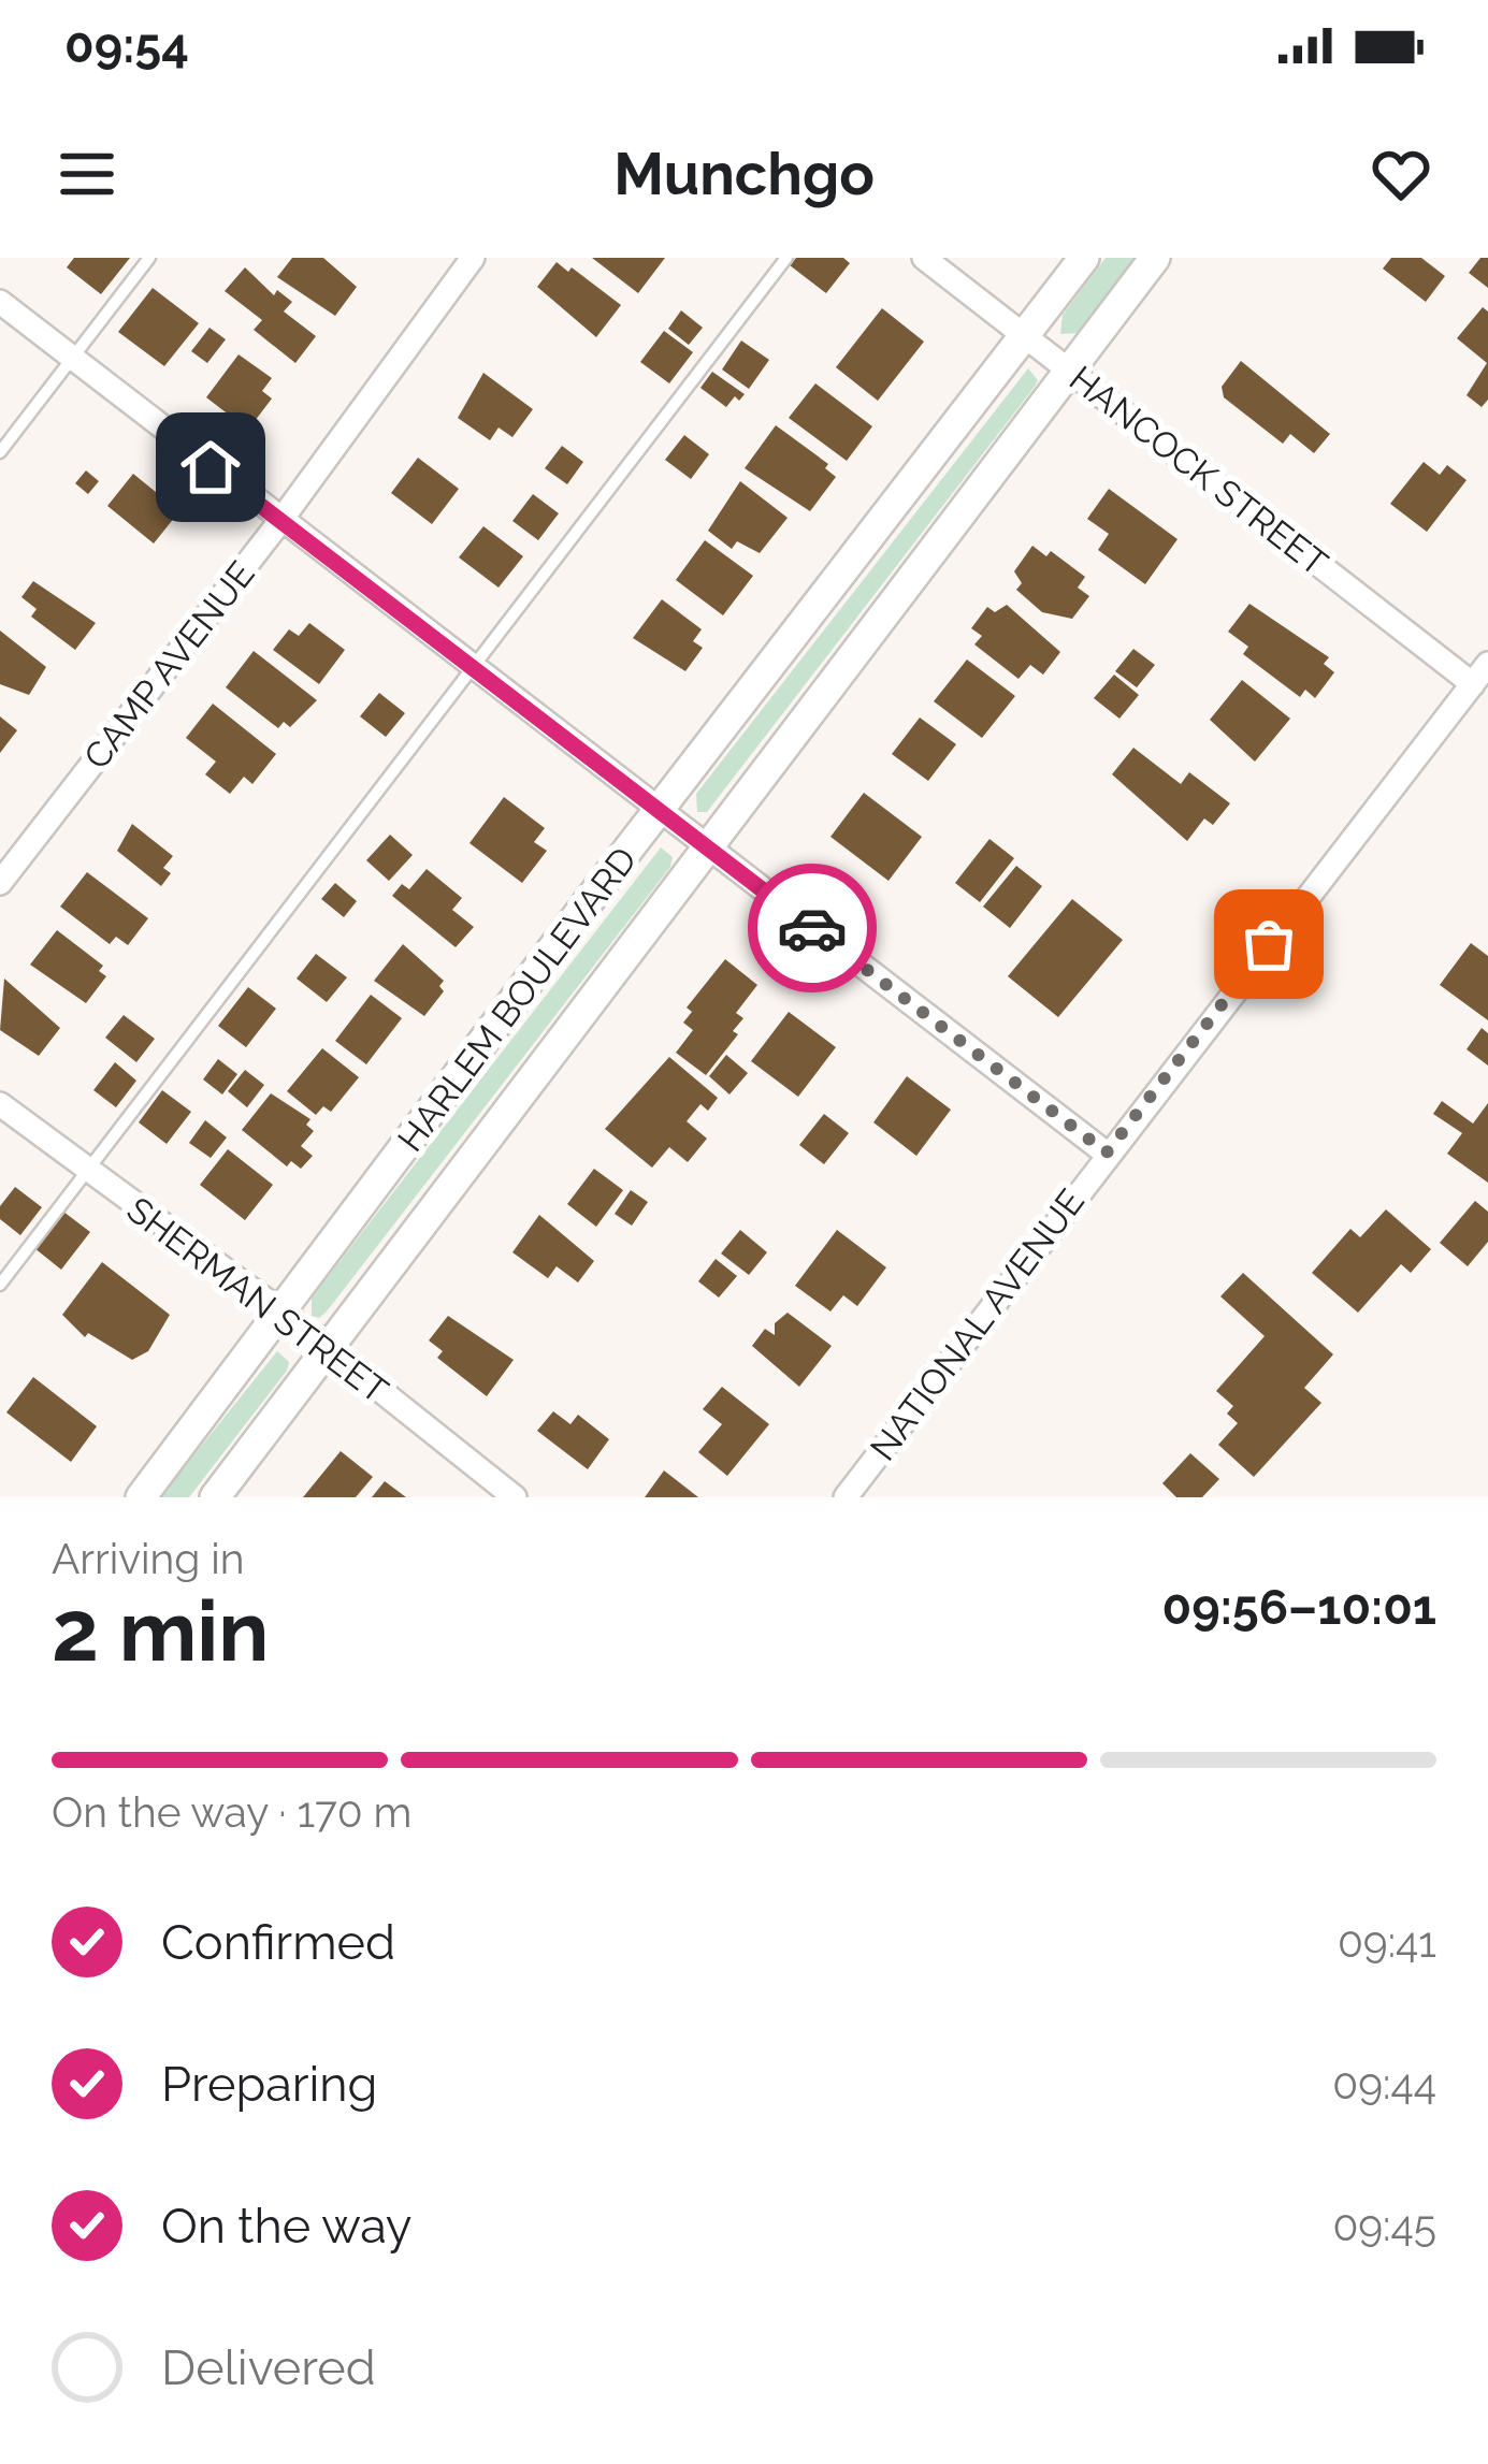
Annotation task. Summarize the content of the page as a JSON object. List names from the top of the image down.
{
  "streets": {
    "street": [
      "HANCOCK STREET",
      "CAMP AVENUE",
      "HARLEM BOULEVARD",
      "SHERMAN STREET",
      "NATIONAL AVENUE"
    ]
  },
  "crossings": [
    ["HANCOCK STREET", "HARLEM BOULEVARD"],
    ["HANCOCK STREET", "NATIONAL AVENUE"],
    ["HARLEM BOULEVARD", "SHERMAN STREET"]
  ],
  "page": {
    "status": "09:54",
    "header": "Munchgo",
    "heading": ["2 min", "Arriving in", "09:56–10:01"],
    "bar": "On the way · 170 m",
    "list": [
      ["Confirmed", "09:41"],
      ["Preparing", "09:44"],
      ["On the way", "09:45"],
      "Delivered"
    ]
  }
}
